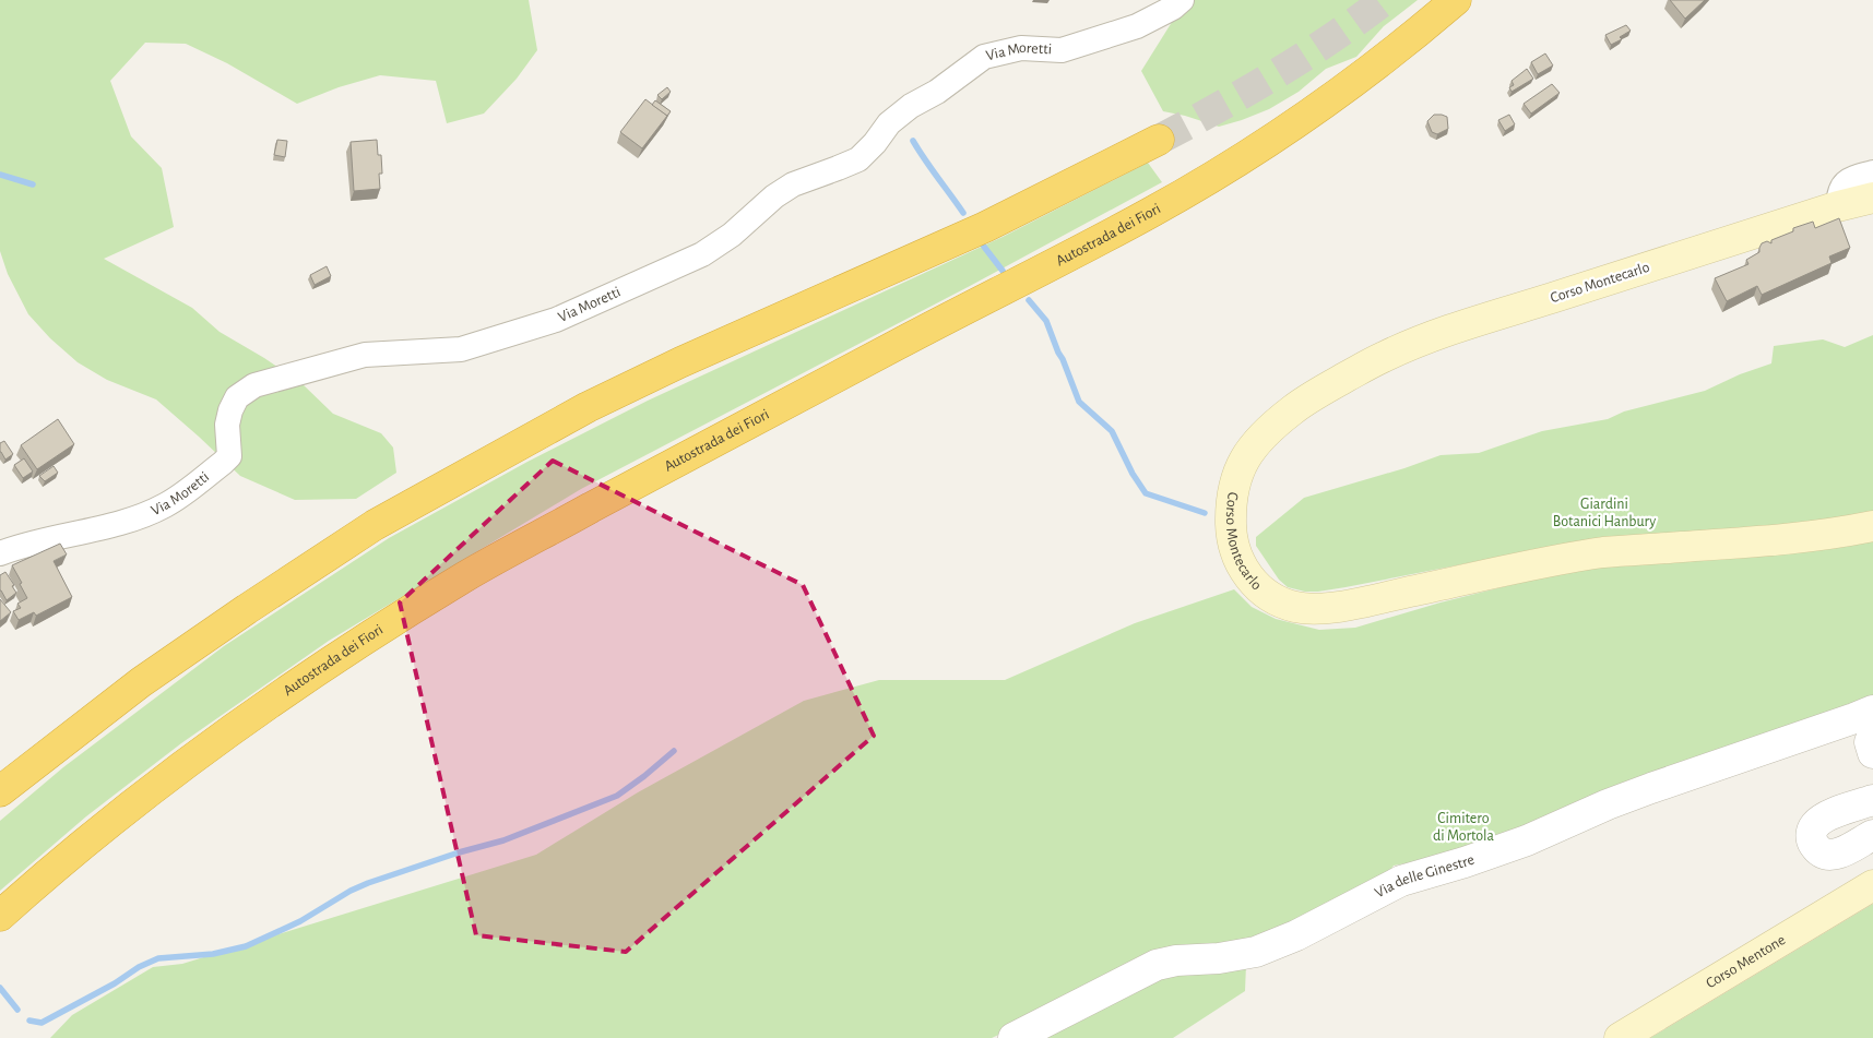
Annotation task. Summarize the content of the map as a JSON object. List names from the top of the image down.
{
  "streets": {
    "highway": ["Autostrada dei Fiori"],
    "main road": ["Corso Montecarlo", "Corso Mentone"],
    "street": ["Via Moretti", "Via delle Ginestre"]
  },
  "parks": ["Giardini Botanici Hanbury", "Cimitero di Mortola"]
}
